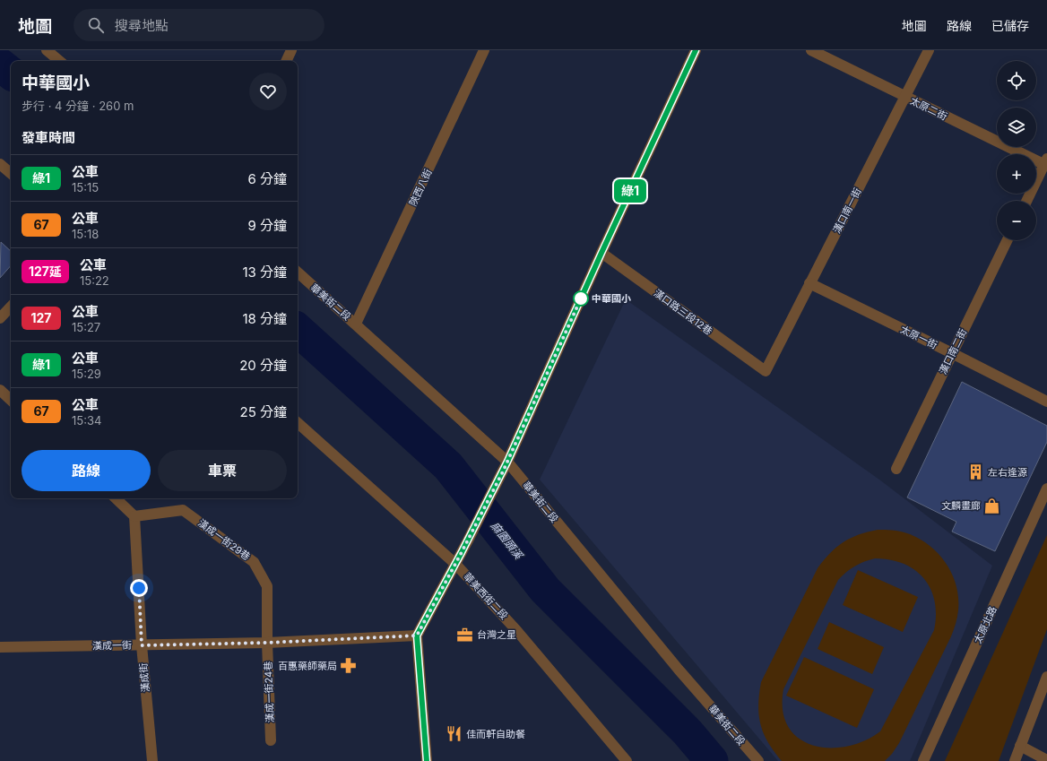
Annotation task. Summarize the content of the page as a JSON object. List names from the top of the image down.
{
  "streets": {
    "street": [
      "太原二街",
      "陝西八街",
      "漢口南一街",
      "華美街二段",
      "漢口路三段12巷",
      "太原一街",
      "漢口南二街",
      "漢成一街29巷",
      "華美西街二段",
      "太原北路",
      "漢成一街",
      "漢成街",
      "漢成一街24巷"
    ]
  },
  "crossings": [
    ["太原二街", "漢口南一街"],
    ["陝西八街", "華美街二段"],
    ["漢口南一街", "漢口路三段12巷"],
    ["漢口南一街", "太原一街"],
    ["太原一街", "漢口南二街"],
    ["漢成一街29巷", "漢成一街"],
    ["漢成一街29巷", "漢成街"],
    ["漢成一街29巷", "漢成一街24巷"],
    ["漢成一街", "漢成街"],
    ["漢成一街", "漢成一街24巷"]
  ],
  "water": ["麻園頭溪"],
  "places": {
    "other": ["中華國小"],
    "building": ["左右逢源"],
    "shop": ["文麟畫廊"],
    "office": ["台灣之星"],
    "pharmacy": ["百惠藥師藥局"],
    "restaurant": ["佳而軒自助餐"]
  },
  "lines": ["bus line 綠1"],
  "page": {
    "header": "地圖",
    "search": "搜尋地點",
    "nav": ["地圖", "路線", "已儲存"],
    "on_map": "綠1",
    "map_buttons": ["+", "−"],
    "heading": [
      ["中華國小", "步行 · 4 分鐘 · 260 m"],
      "發車時間"
    ],
    "list": [
      {
        "mark": "綠1",
        "name": "公車",
        "note": "15:15",
        "value": "6 分鐘"
      },
      {
        "mark": "67",
        "name": "公車",
        "note": "15:18",
        "value": "9 分鐘"
      },
      {
        "mark": "127延",
        "name": "公車",
        "note": "15:22",
        "value": "13 分鐘"
      },
      {
        "mark": "127",
        "name": "公車",
        "note": "15:27",
        "value": "18 分鐘"
      },
      {
        "mark": "綠1",
        "name": "公車",
        "note": "15:29",
        "value": "20 分鐘"
      },
      {
        "mark": "67",
        "name": "公車",
        "note": "15:34",
        "value": "25 分鐘"
      }
    ],
    "buttons": ["路線", "車票"]
  }
}
